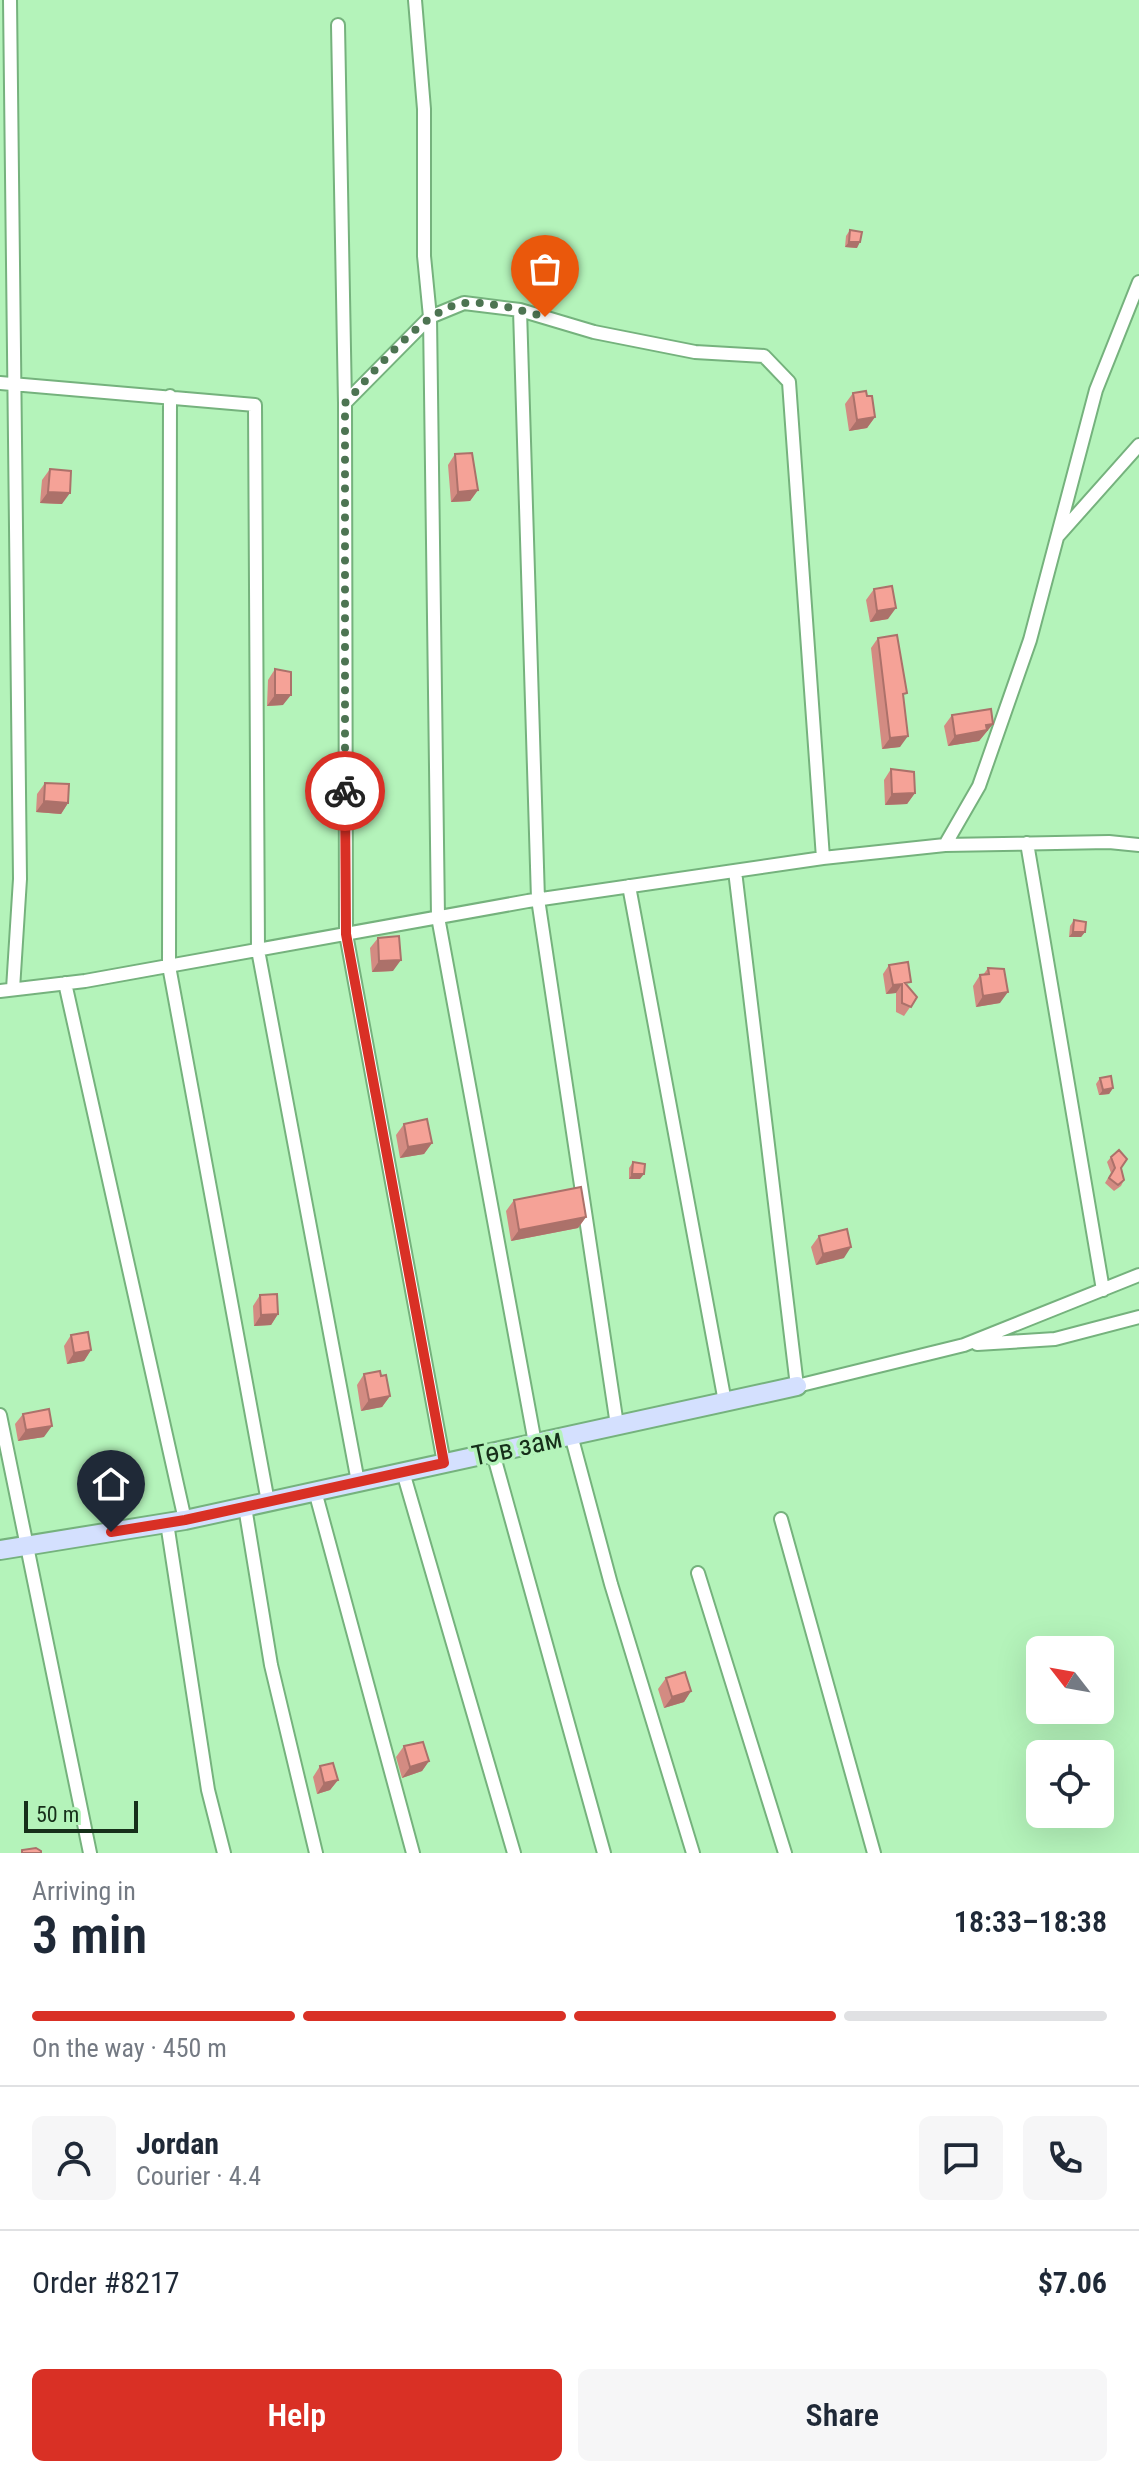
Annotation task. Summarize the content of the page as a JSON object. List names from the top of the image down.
{
  "streets": {
    "street": ["Төв зам"]
  },
  "scale_bar": "50 m",
  "north": "top left",
  "page": {
    "scale": "50 m",
    "heading": ["3 min", "Arriving in", "18:33–18:38"],
    "panel": [
      "Jordan",
      "Courier · 4.4",
      "Order #8217",
      "$7.06"
    ],
    "bar": "On the way · 450 m",
    "buttons": ["Help", "Share"]
  }
}
